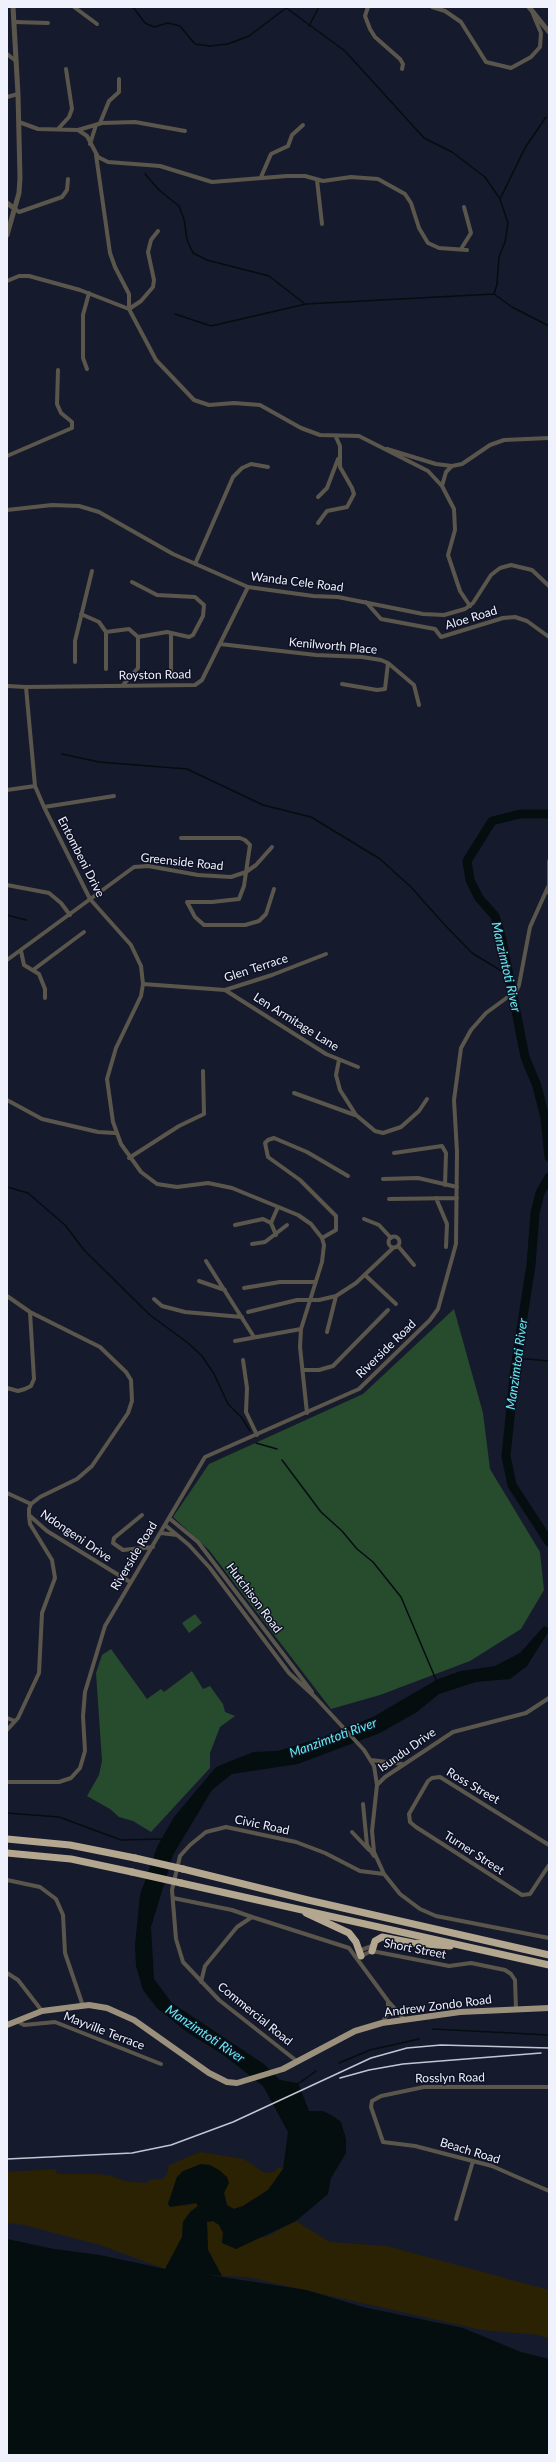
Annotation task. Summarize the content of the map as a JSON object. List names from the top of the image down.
{
  "streets": {
    "main road": ["Andrew Zondo Road"],
    "street": [
      "Wanda Cele Road",
      "Aloe Road",
      "Kenilworth Place",
      "Royston Road",
      "Entombeni Drive",
      "Greenside Road",
      "Glen Terrace",
      "Len Armitage Lane",
      "Riverside Road",
      "Ndongeni Drive",
      "Hutchison Road",
      "Isundu Drive",
      "Ross Street",
      "Civic Road",
      "Turner Street",
      "Short Street",
      "Commercial Road",
      "Mayville Terrace",
      "Rosslyn Road",
      "Beach Road"
    ]
  },
  "crossings": [
    ["Wanda Cele Road", "Aloe Road"],
    ["Wanda Cele Road", "Royston Road"],
    ["Kenilworth Place", "Royston Road"],
    ["Royston Road", "Entombeni Drive"],
    ["Entombeni Drive", "Greenside Road"],
    ["Entombeni Drive", "Glen Terrace"],
    ["Glen Terrace", "Len Armitage Lane"],
    ["Riverside Road", "Ndongeni Drive"],
    ["Riverside Road", "Hutchison Road"],
    ["Hutchison Road", "Isundu Drive"],
    ["Isundu Drive", "Civic Road"],
    ["Ross Street", "Turner Street"],
    ["Civic Road", "Commercial Road"],
    ["Short Street", "Andrew Zondo Road"],
    ["Andrew Zondo Road", "Commercial Road"],
    ["Andrew Zondo Road", "Mayville Terrace"],
    ["Rosslyn Road", "Beach Road"]
  ],
  "water": ["Manzimtoti River"]
}
